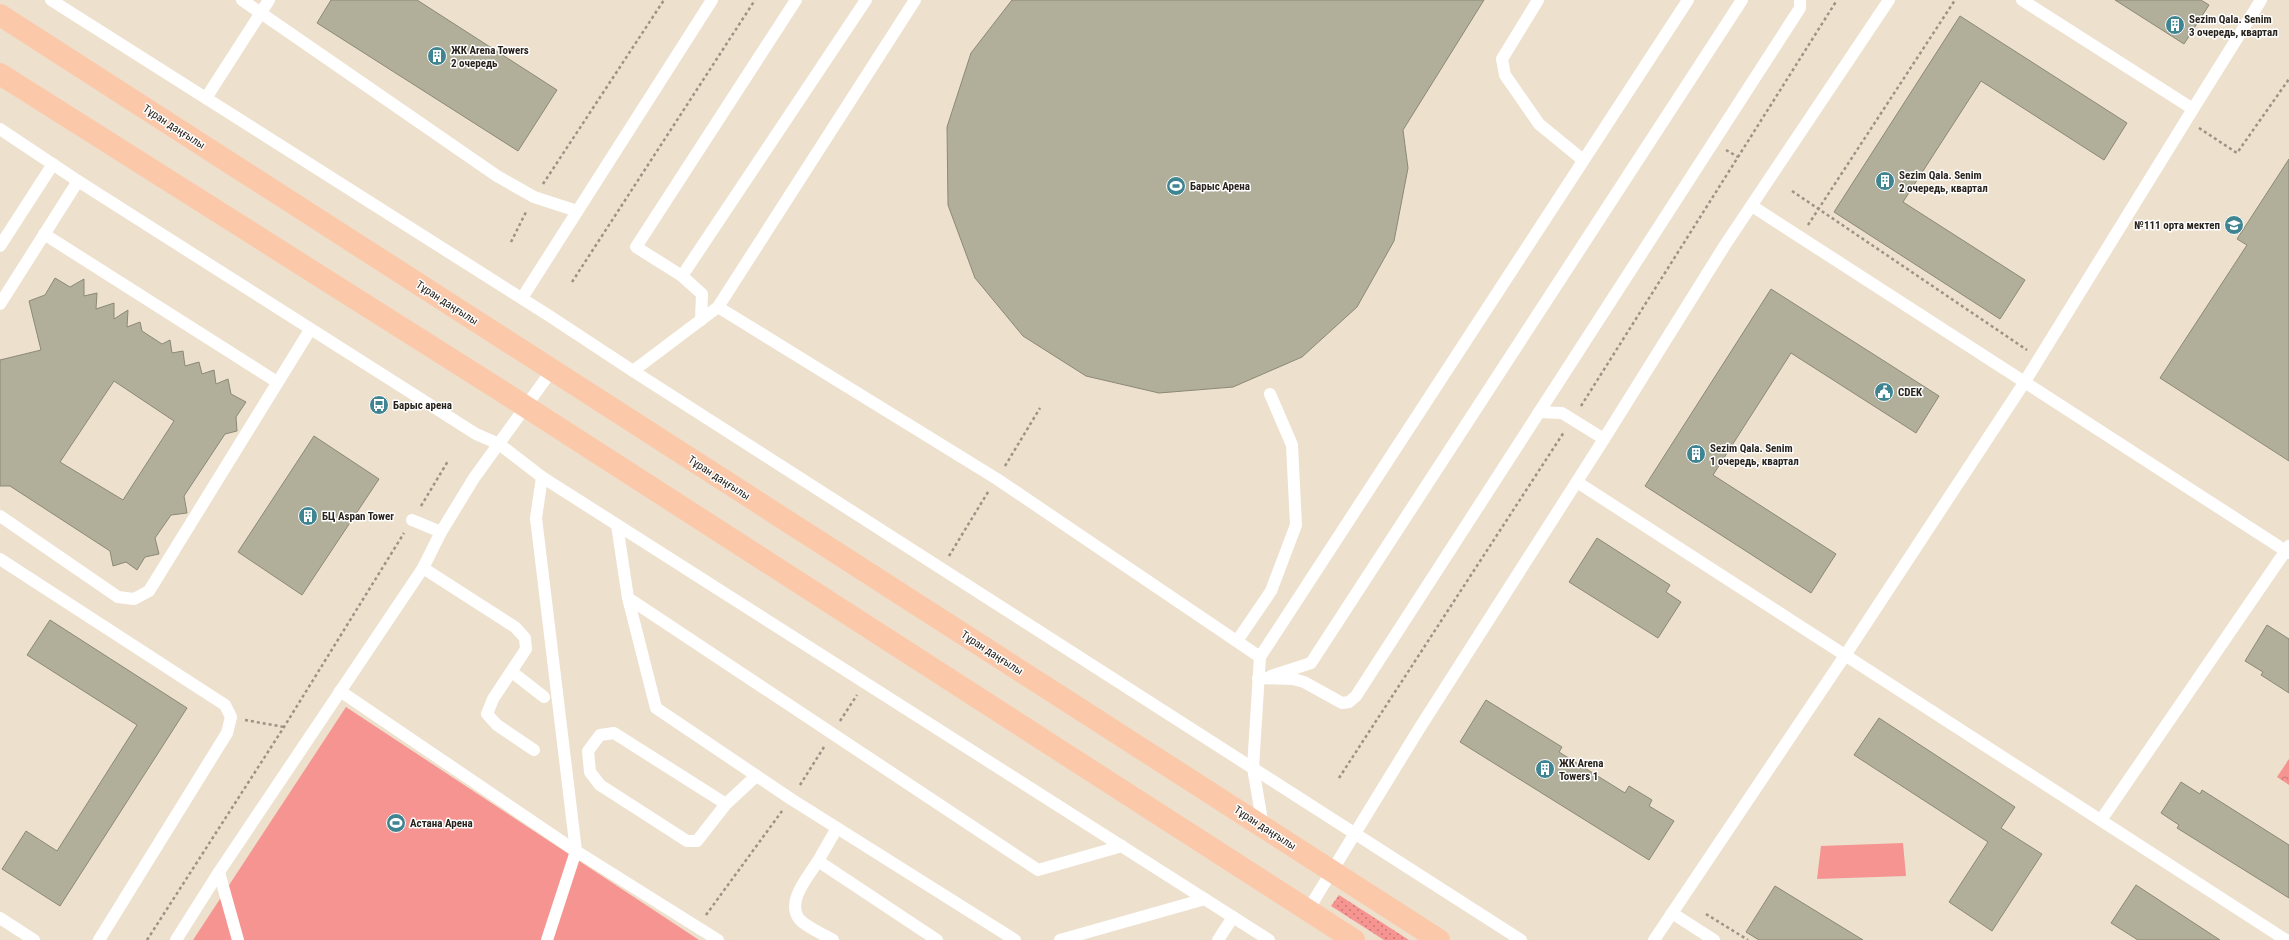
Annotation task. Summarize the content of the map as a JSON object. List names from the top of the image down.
{
  "streets": {
    "main road": ["Тұран даңғылы"]
  },
  "places": {
    "building": [
      "Sezim Qala. Senim 3 очередь, квартал",
      "ЖК Arena Towers 2 очередь",
      "Sezim Qala. Senim 2 очередь, квартал",
      "Sezim Qala. Senim 1 очередь, квартал",
      "БЦ Aspan Tower",
      "ЖК Arena Towers 1"
    ],
    "sports": ["Барыс Арена", "Астана Арена"],
    "school or university": ["№111 орта мектеп"],
    "public building": ["CDEK"],
    "bus stop": ["Барыс арена"]
  }
}
